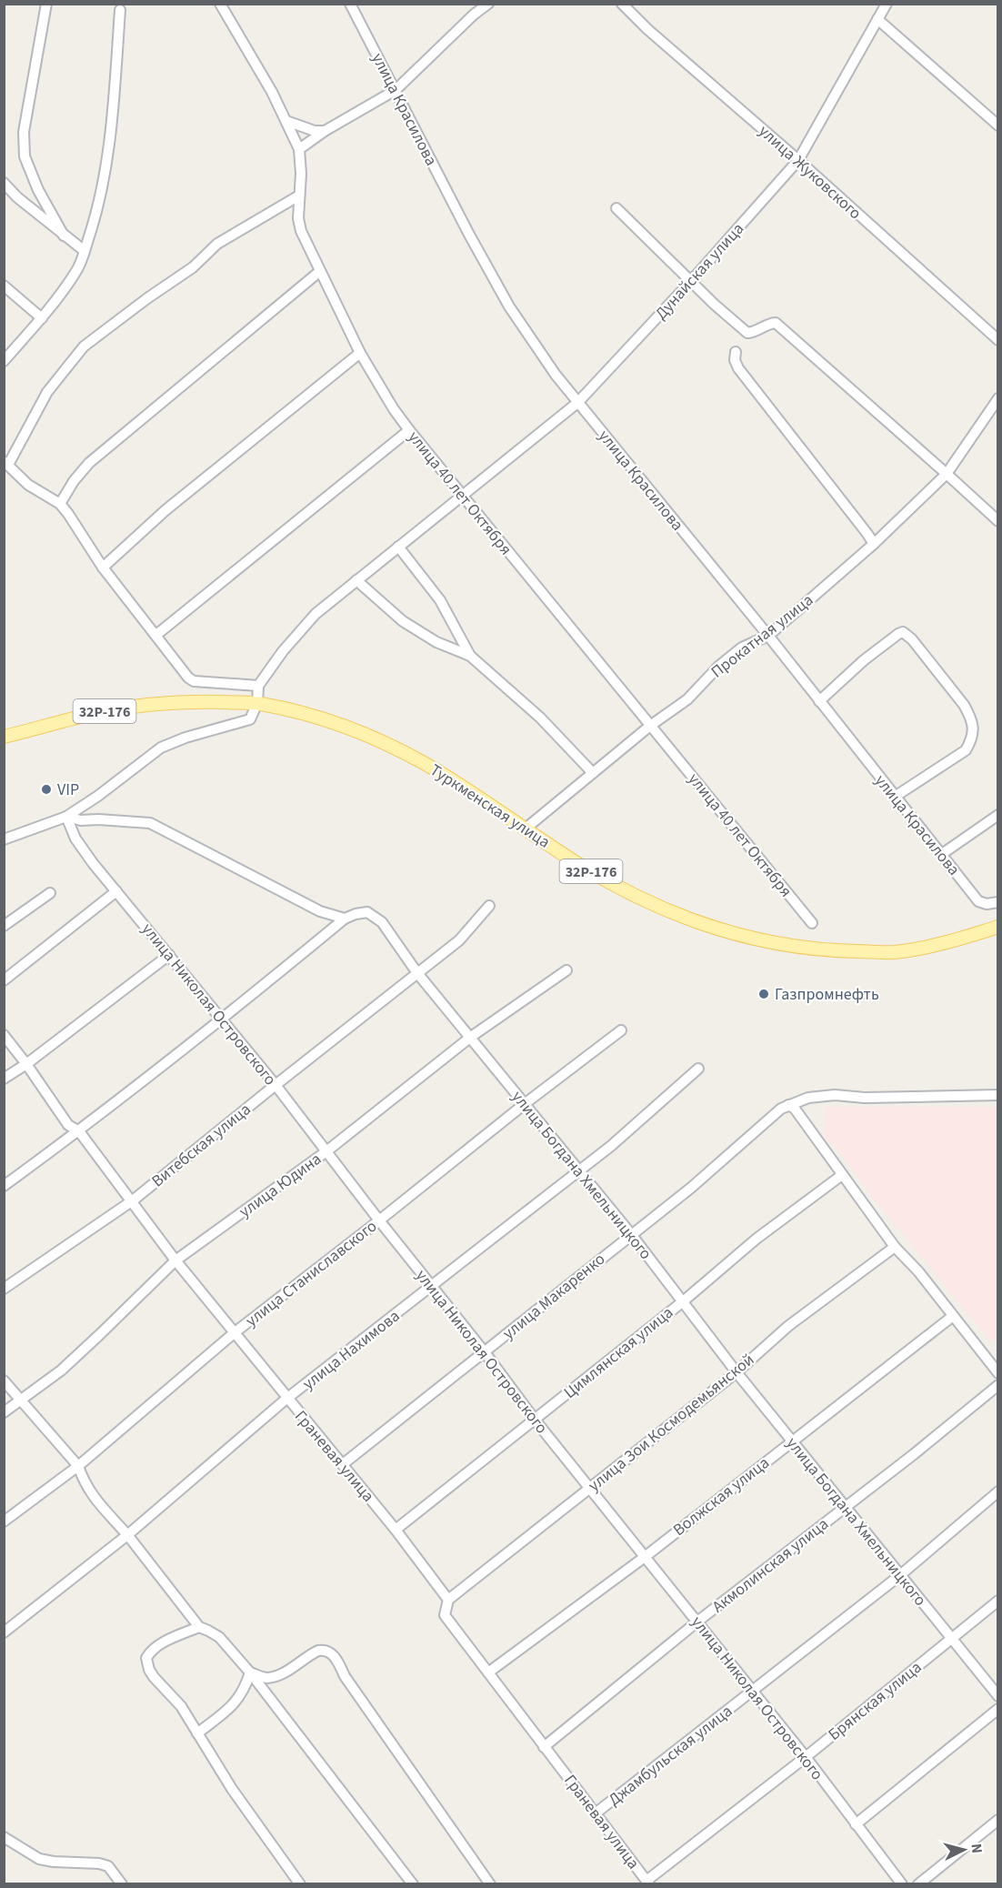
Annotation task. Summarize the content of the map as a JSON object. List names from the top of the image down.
{
  "streets": {
    "main road": ["32Р-176", "Туркменская улица"],
    "street": [
      "улица Красилова",
      "улица Жуковского",
      "Дунайская улица",
      "улица 40 лет Октября",
      "Прокатная улица",
      "улица Николая Островского",
      "Витебская улица",
      "улица Богдана Хмельницкого",
      "улица Юдина",
      "улица Станиславского",
      "улица Макаренко",
      "улица Нахимова",
      "Цимлянская улица",
      "улица Зои Космодемьянской",
      "Граневая улица",
      "Волжская улица",
      "Акмолинская улица",
      "Брянская улица",
      "Джамбульская улица"
    ]
  },
  "crossings": [
    ["улица Красилова", "Дунайская улица"],
    ["улица Красилова", "Прокатная улица"],
    ["улица Жуковского", "Дунайская улица"],
    ["Дунайская улица", "улица 40 лет Октября"],
    ["улица 40 лет Октября", "Прокатная улица"],
    ["Прокатная улица", "Туркменская улица"],
    ["улица Николая Островского", "Витебская улица"],
    ["улица Николая Островского", "улица Богдана Хмельницкого"],
    ["улица Николая Островского", "улица Юдина"],
    ["улица Николая Островского", "улица Станиславского"],
    ["улица Николая Островского", "улица Макаренко"],
    ["улица Николая Островского", "улица Нахимова"],
    ["улица Николая Островского", "Цимлянская улица"],
    ["улица Николая Островского", "улица Зои Космодемьянской"],
    ["улица Николая Островского", "Волжская улица"],
    ["улица Николая Островского", "Акмолинская улица"],
    ["улица Николая Островского", "Брянская улица"],
    ["улица Николая Островского", "Джамбульская улица"],
    ["Витебская улица", "улица Богдана Хмельницкого"],
    ["Витебская улица", "Граневая улица"],
    ["улица Богдана Хмельницкого", "улица Юдина"],
    ["улица Богдана Хмельницкого", "улица Станиславского"],
    ["улица Богдана Хмельницкого", "улица Макаренко"],
    ["улица Богдана Хмельницкого", "улица Нахимова"],
    ["улица Богдана Хмельницкого", "Цимлянская улица"],
    ["улица Богдана Хмельницкого", "улица Зои Космодемьянской"],
    ["улица Богдана Хмельницкого", "Волжская улица"],
    ["улица Богдана Хмельницкого", "Акмолинская улица"],
    ["улица Богдана Хмельницкого", "Брянская улица"],
    ["улица Богдана Хмельницкого", "Джамбульская улица"],
    ["улица Юдина", "Граневая улица"],
    ["улица Станиславского", "Граневая улица"],
    ["улица Макаренко", "Граневая улица"],
    ["улица Нахимова", "Граневая улица"],
    ["Цимлянская улица", "Граневая улица"],
    ["улица Зои Космодемьянской", "Граневая улица"],
    ["Граневая улица", "Волжская улица"],
    ["Граневая улица", "Акмолинская улица"],
    ["Граневая улица", "Брянская улица"],
    ["Граневая улица", "Джамбульская улица"]
  ],
  "places": ["VIP", "Газпромнефть"],
  "north": "right"
}
